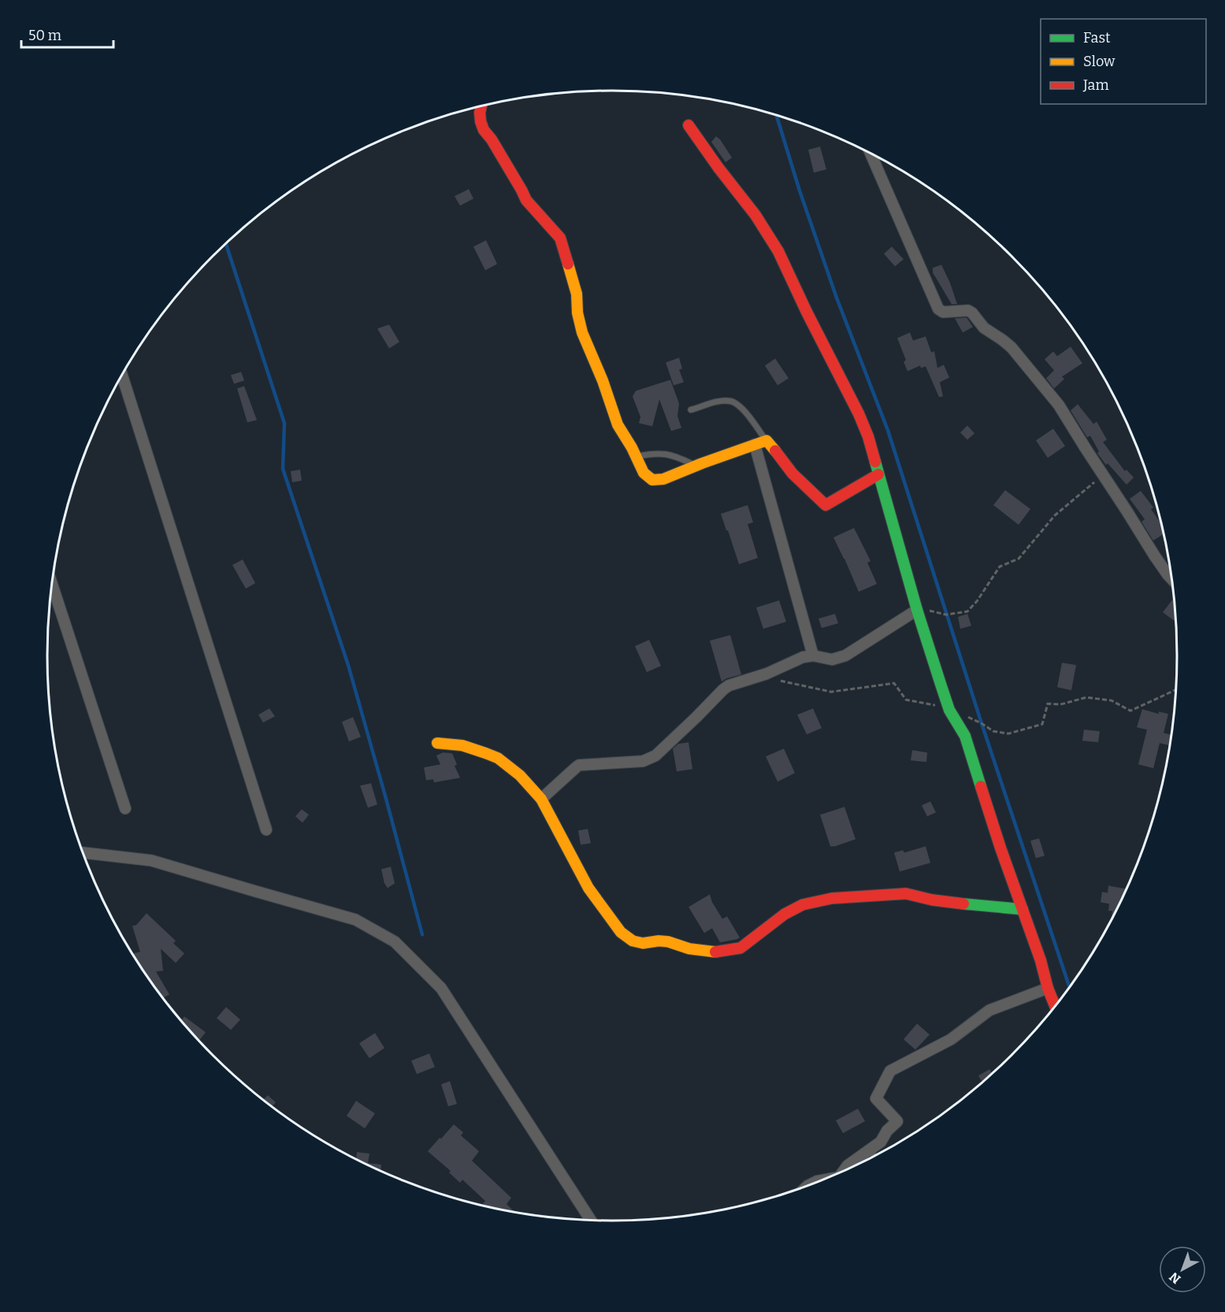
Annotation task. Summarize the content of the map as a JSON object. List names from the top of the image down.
{
  "legend": ["Fast", "Slow", "Jam"],
  "scale_bar": "50 m",
  "north": "bottom left"
}
